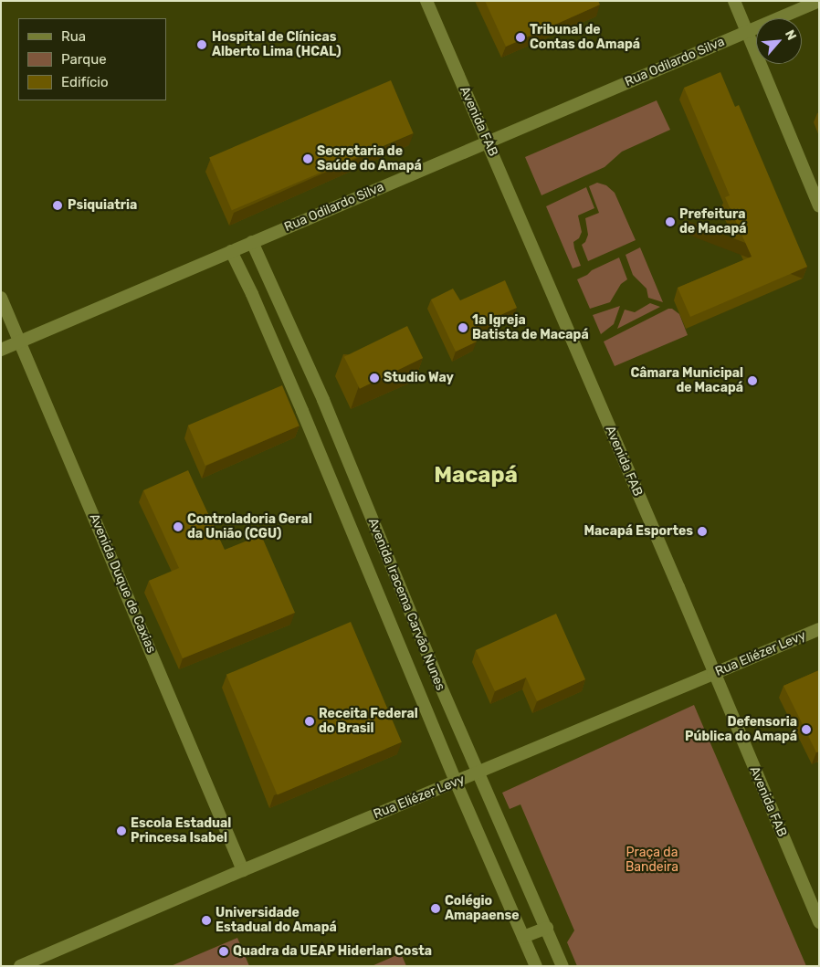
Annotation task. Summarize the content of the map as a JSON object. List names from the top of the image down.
{
  "streets": {
    "street": [
      "Rua Odilardo Silva",
      "Avenida FAB",
      "Avenida Duque de Caxias",
      "Avenida Iracema Carvão Nunes",
      "Rua Eliézer Levy"
    ]
  },
  "crossings": [
    ["Rua Odilardo Silva", "Avenida FAB"],
    ["Rua Odilardo Silva", "Avenida Duque de Caxias"],
    ["Rua Odilardo Silva", "Avenida Iracema Carvão Nunes"],
    ["Avenida FAB", "Rua Eliézer Levy"],
    ["Avenida Duque de Caxias", "Rua Eliézer Levy"],
    ["Avenida Iracema Carvão Nunes", "Rua Eliézer Levy"]
  ],
  "districts": ["Macapá"],
  "parks": ["Praça da Bandeira"],
  "places": [
    "Tribunal de Contas do Amapá",
    "Hospital de Clínicas Alberto Lima (HCAL)",
    "Secretaria de Saúde do Amapá",
    "Psiquiatria",
    "Prefeitura de Macapá",
    "1a Igreja Batista de Macapá",
    "Studio Way",
    "Câmara Municipal de Macapá",
    "Controladoria Geral da União (CGU)",
    "Macapá Esportes",
    "Receita Federal do Brasil",
    "Defensoria Pública do Amapá",
    "Escola Estadual Princesa Isabel",
    "Colégio Amapaense",
    "Universidade Estadual do Amapá",
    "Quadra da UEAP Hiderlan Costa"
  ],
  "legend": ["Rua", "Parque", "Edifício"],
  "north": "top right"
}
